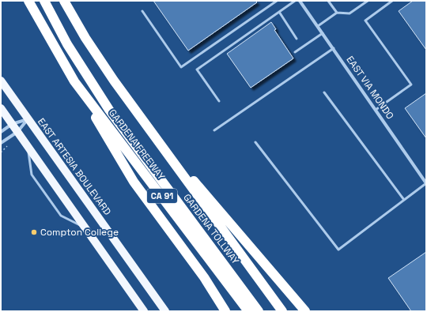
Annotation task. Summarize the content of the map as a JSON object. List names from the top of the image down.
{
  "streets": {
    "highway": ["GARDENA FREEWAY", "CA 91", "GARDENA TOLLWAY"],
    "main road": ["EAST ARTESIA BOULEVARD"],
    "street": ["EAST VIA MONDO"]
  },
  "places": ["Compton College"]
}
